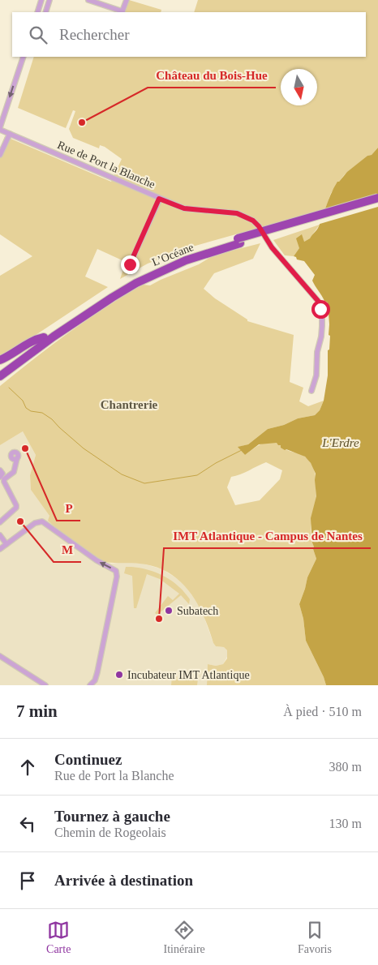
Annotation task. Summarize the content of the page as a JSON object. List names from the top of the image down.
{
  "streets": {
    "highway": ["L’Océane"],
    "street": ["Rue de Port la Blanche"]
  },
  "districts": ["Chantrerie"],
  "water": ["L'Erdre"],
  "places": [
    "Château du Bois-Hue",
    "P",
    "M",
    "Subatech",
    "IMT Atlantique - Campus de Nantes",
    "Incubateur IMT Atlantique"
  ],
  "north": "bottom",
  "page": {
    "search": "Rechercher",
    "heading": ["7 min", "À pied · 510 m"],
    "list": [
      ["Continuez", "Rue de Port la Blanche", "380 m"],
      ["Tournez à gauche", "Chemin de Rogeolais", "130 m"],
      "Arrivée à destination"
    ],
    "nav": ["Carte", "Itinéraire", "Favoris"]
  }
}
